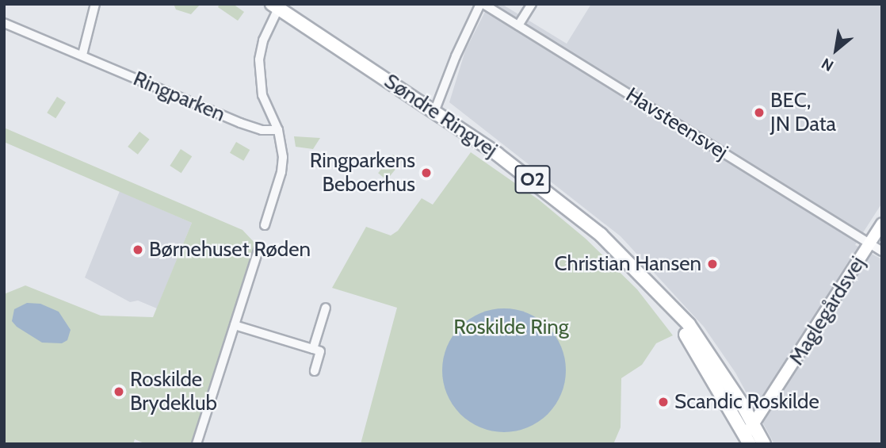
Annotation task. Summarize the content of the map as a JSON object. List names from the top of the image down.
{
  "streets": {
    "main road": ["Søndre Ringvej", "O2"],
    "street": ["Ringparken", "Havsteensvej", "Maglegårdsvej"]
  },
  "crossings": [
    ["Søndre Ringvej", "Maglegårdsvej"],
    ["Havsteensvej", "Maglegårdsvej"]
  ],
  "parks": ["Roskilde Ring"],
  "places": [
    "BEC, JN Data",
    "Ringparkens Beboerhus",
    "Børnehuset Røden",
    "Christian Hansen",
    "Roskilde Brydeklub",
    "Scandic Roskilde"
  ],
  "north": "bottom left"
}
